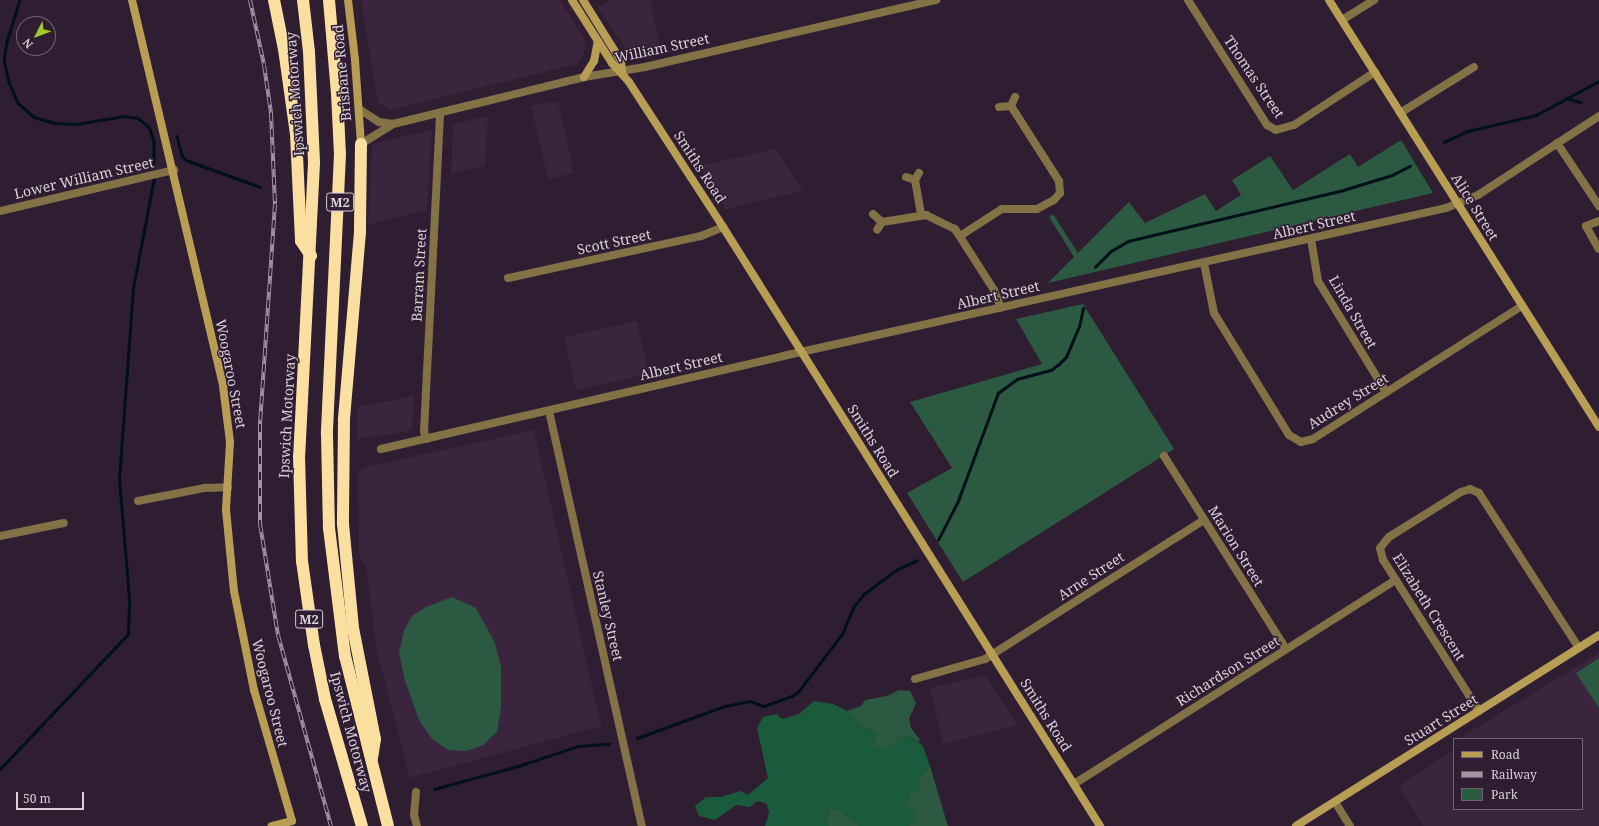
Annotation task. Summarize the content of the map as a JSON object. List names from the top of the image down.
{
  "streets": {
    "highway": ["Ipswich Motorway", "M2"],
    "street": [
      "William Street",
      "Brisbane Road",
      "Thomas Street",
      "Smiths Road",
      "Lower William Street",
      "Alice Street",
      "Albert Street",
      "Scott Street",
      "Barram Street",
      "Linda Street",
      "Woogaroo Street",
      "Audrey Street",
      "Marion Street",
      "Arne Street",
      "Elizabeth Crescent",
      "Stanley Street",
      "Richardson Street",
      "Stuart Street"
    ]
  },
  "crossings": [
    ["William Street", "Brisbane Road"],
    ["William Street", "Smiths Road"],
    ["William Street", "Barram Street"],
    ["Thomas Street", "Alice Street"],
    ["Smiths Road", "Albert Street"],
    ["Smiths Road", "Scott Street"],
    ["Smiths Road", "Arne Street"],
    ["Smiths Road", "Richardson Street"],
    ["Lower William Street", "Woogaroo Street"],
    ["Alice Street", "Albert Street"],
    ["Alice Street", "Audrey Street"],
    ["Albert Street", "Barram Street"],
    ["Albert Street", "Linda Street"],
    ["Albert Street", "Audrey Street"],
    ["Albert Street", "Stanley Street"],
    ["Linda Street", "Audrey Street"],
    ["Marion Street", "Arne Street"],
    ["Marion Street", "Richardson Street"],
    ["Elizabeth Crescent", "Richardson Street"],
    ["Elizabeth Crescent", "Stuart Street"]
  ],
  "legend": ["Road", "Railway", "Park"],
  "scale_bar": "50 m",
  "north": "bottom left"
}
